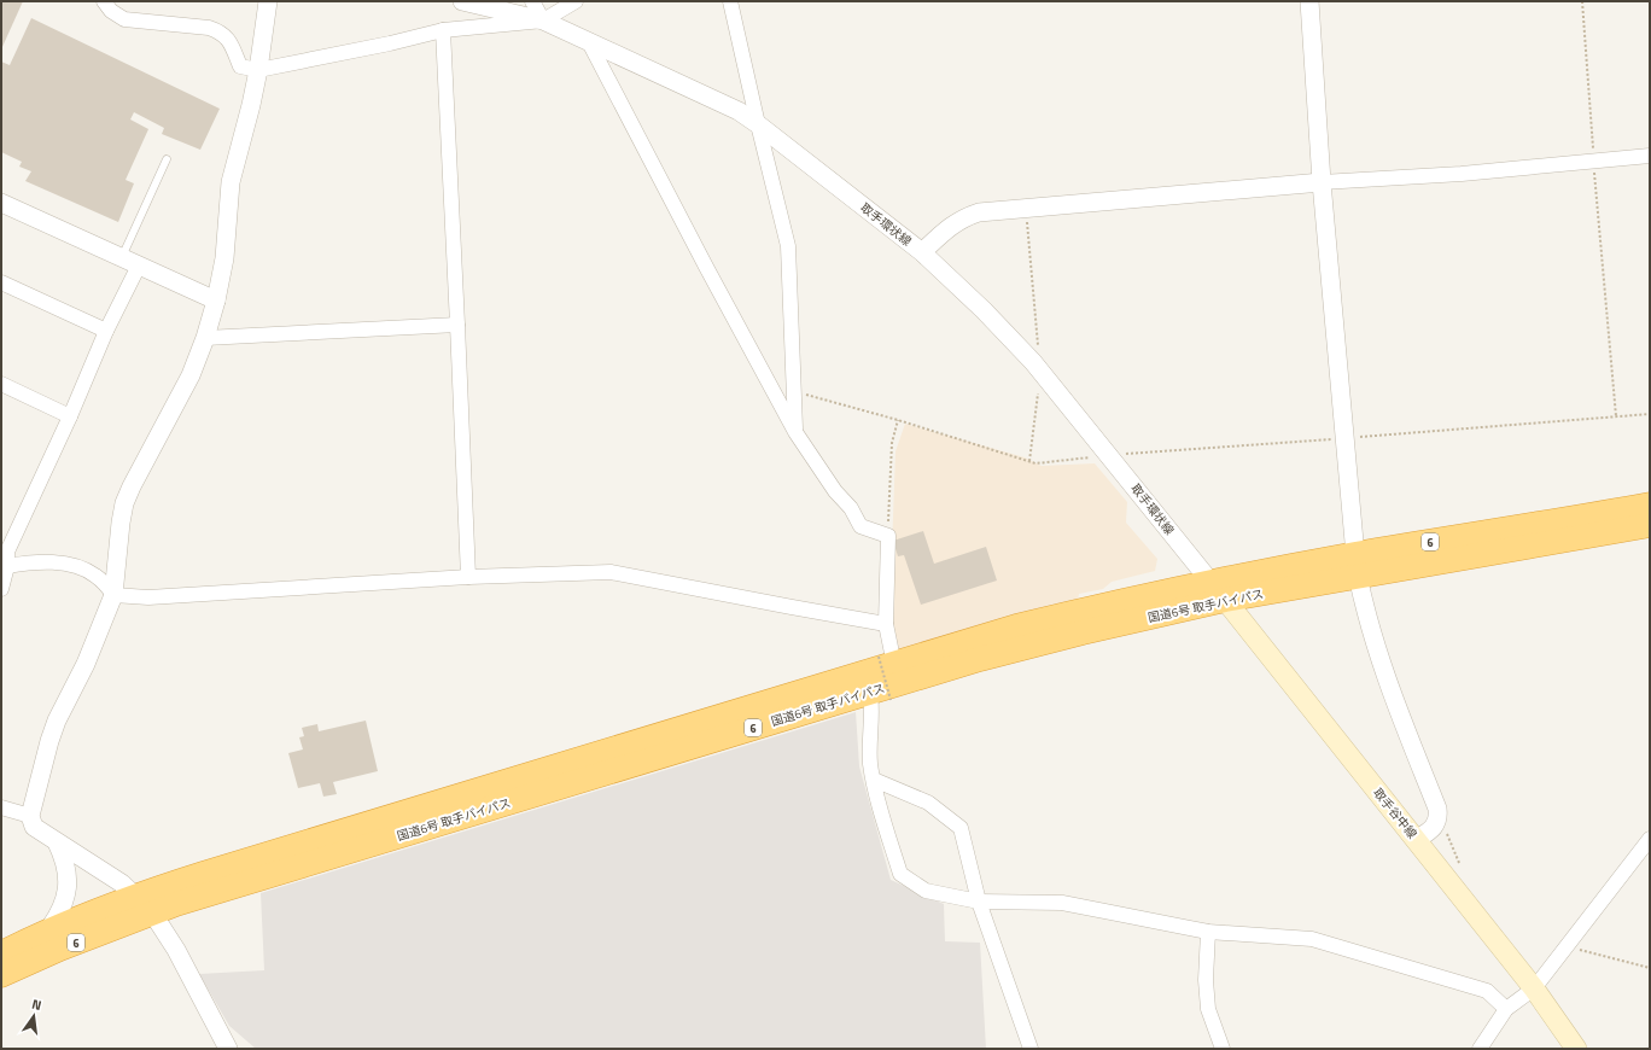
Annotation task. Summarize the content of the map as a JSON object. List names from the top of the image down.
{
  "streets": {
    "highway": ["6", "国道6号 取手バイパス"],
    "main road": ["取手谷中線"],
    "street": ["取手環状線"]
  },
  "crossings": [
    ["取手環状線", "国道6号 取手バイパス"],
    ["取手環状線", "取手谷中線"],
    ["国道6号 取手バイパス", "取手谷中線"]
  ],
  "north": "top"
}
